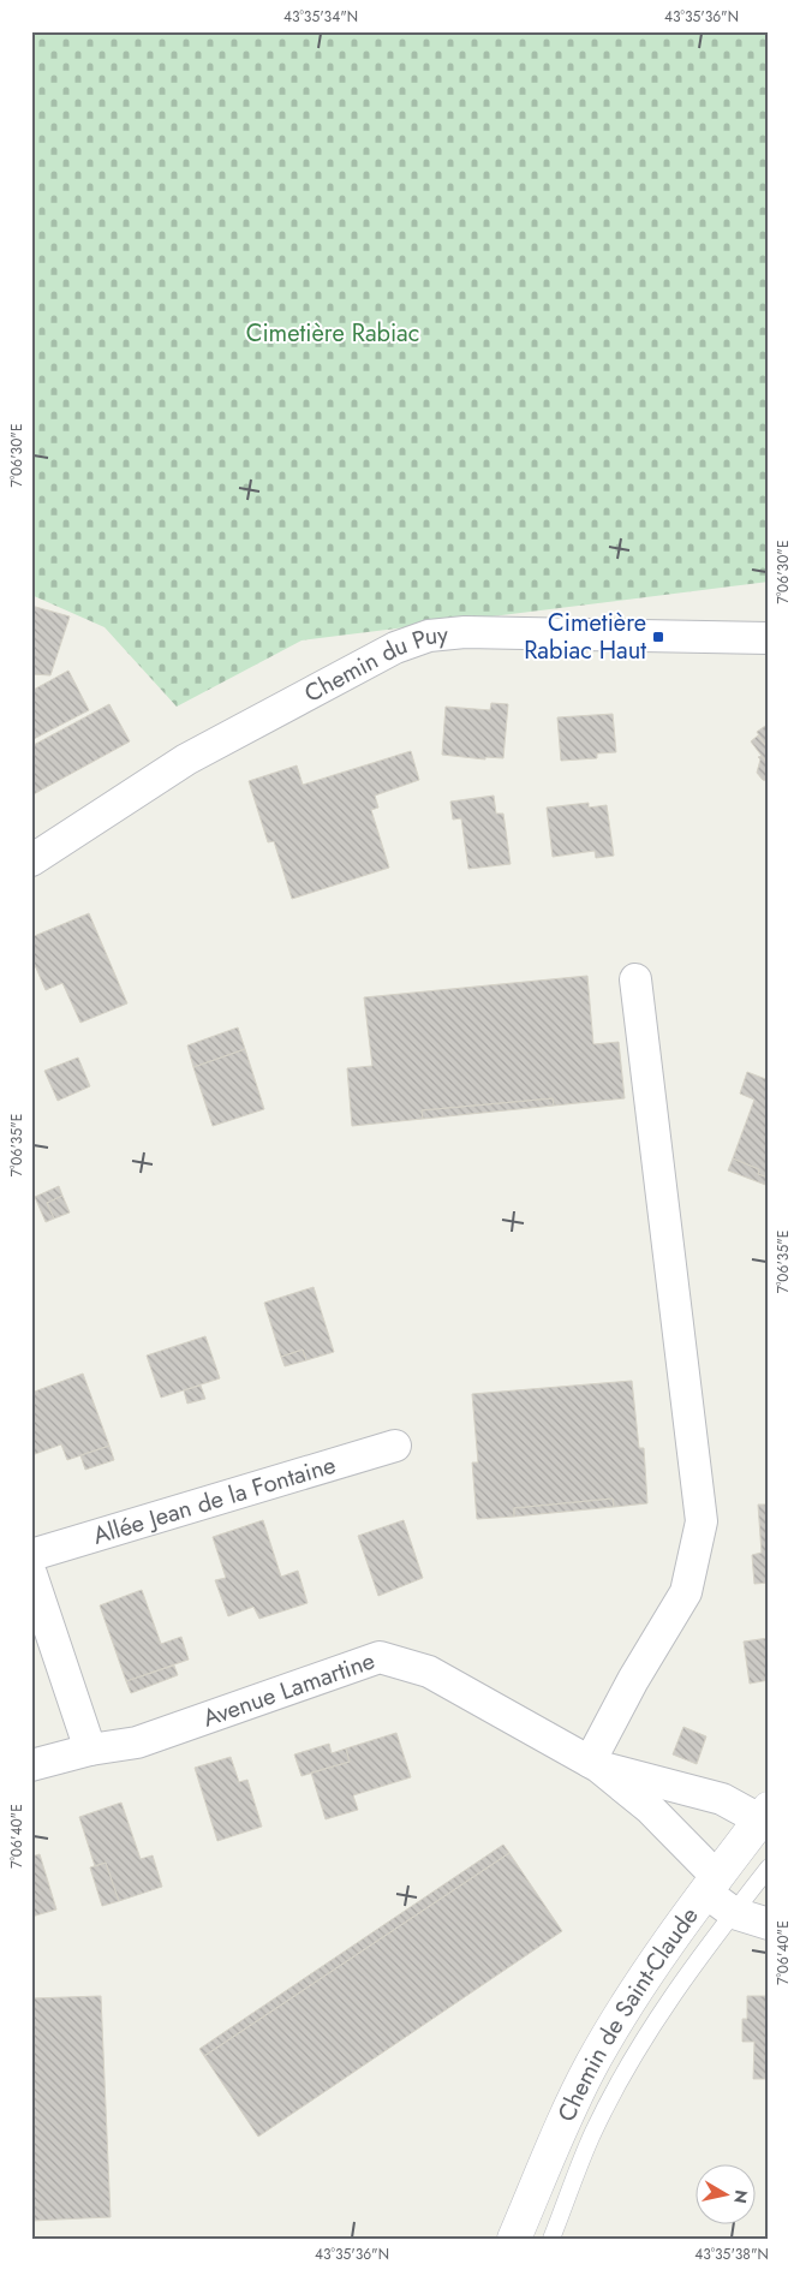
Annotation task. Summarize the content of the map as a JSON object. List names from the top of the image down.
{
  "streets": {
    "street": [
      "Chemin du Puy",
      "Allée Jean de la Fontaine",
      "Avenue Lamartine",
      "Chemin de Saint-Claude"
    ]
  },
  "crossings": [
    ["Avenue Lamartine", "Chemin de Saint-Claude"]
  ],
  "parks": ["Cimetière Rabiac"],
  "places": {
    "transit": ["Cimetière Rabiac Haut"]
  },
  "north": "right",
  "coordinates": [
    "43°35'34\"N",
    "43°35'36\"N",
    "7°06'30\"E",
    "7°06'35\"E",
    "7°06'40\"E",
    "43°35'38\"N"
  ]
}
